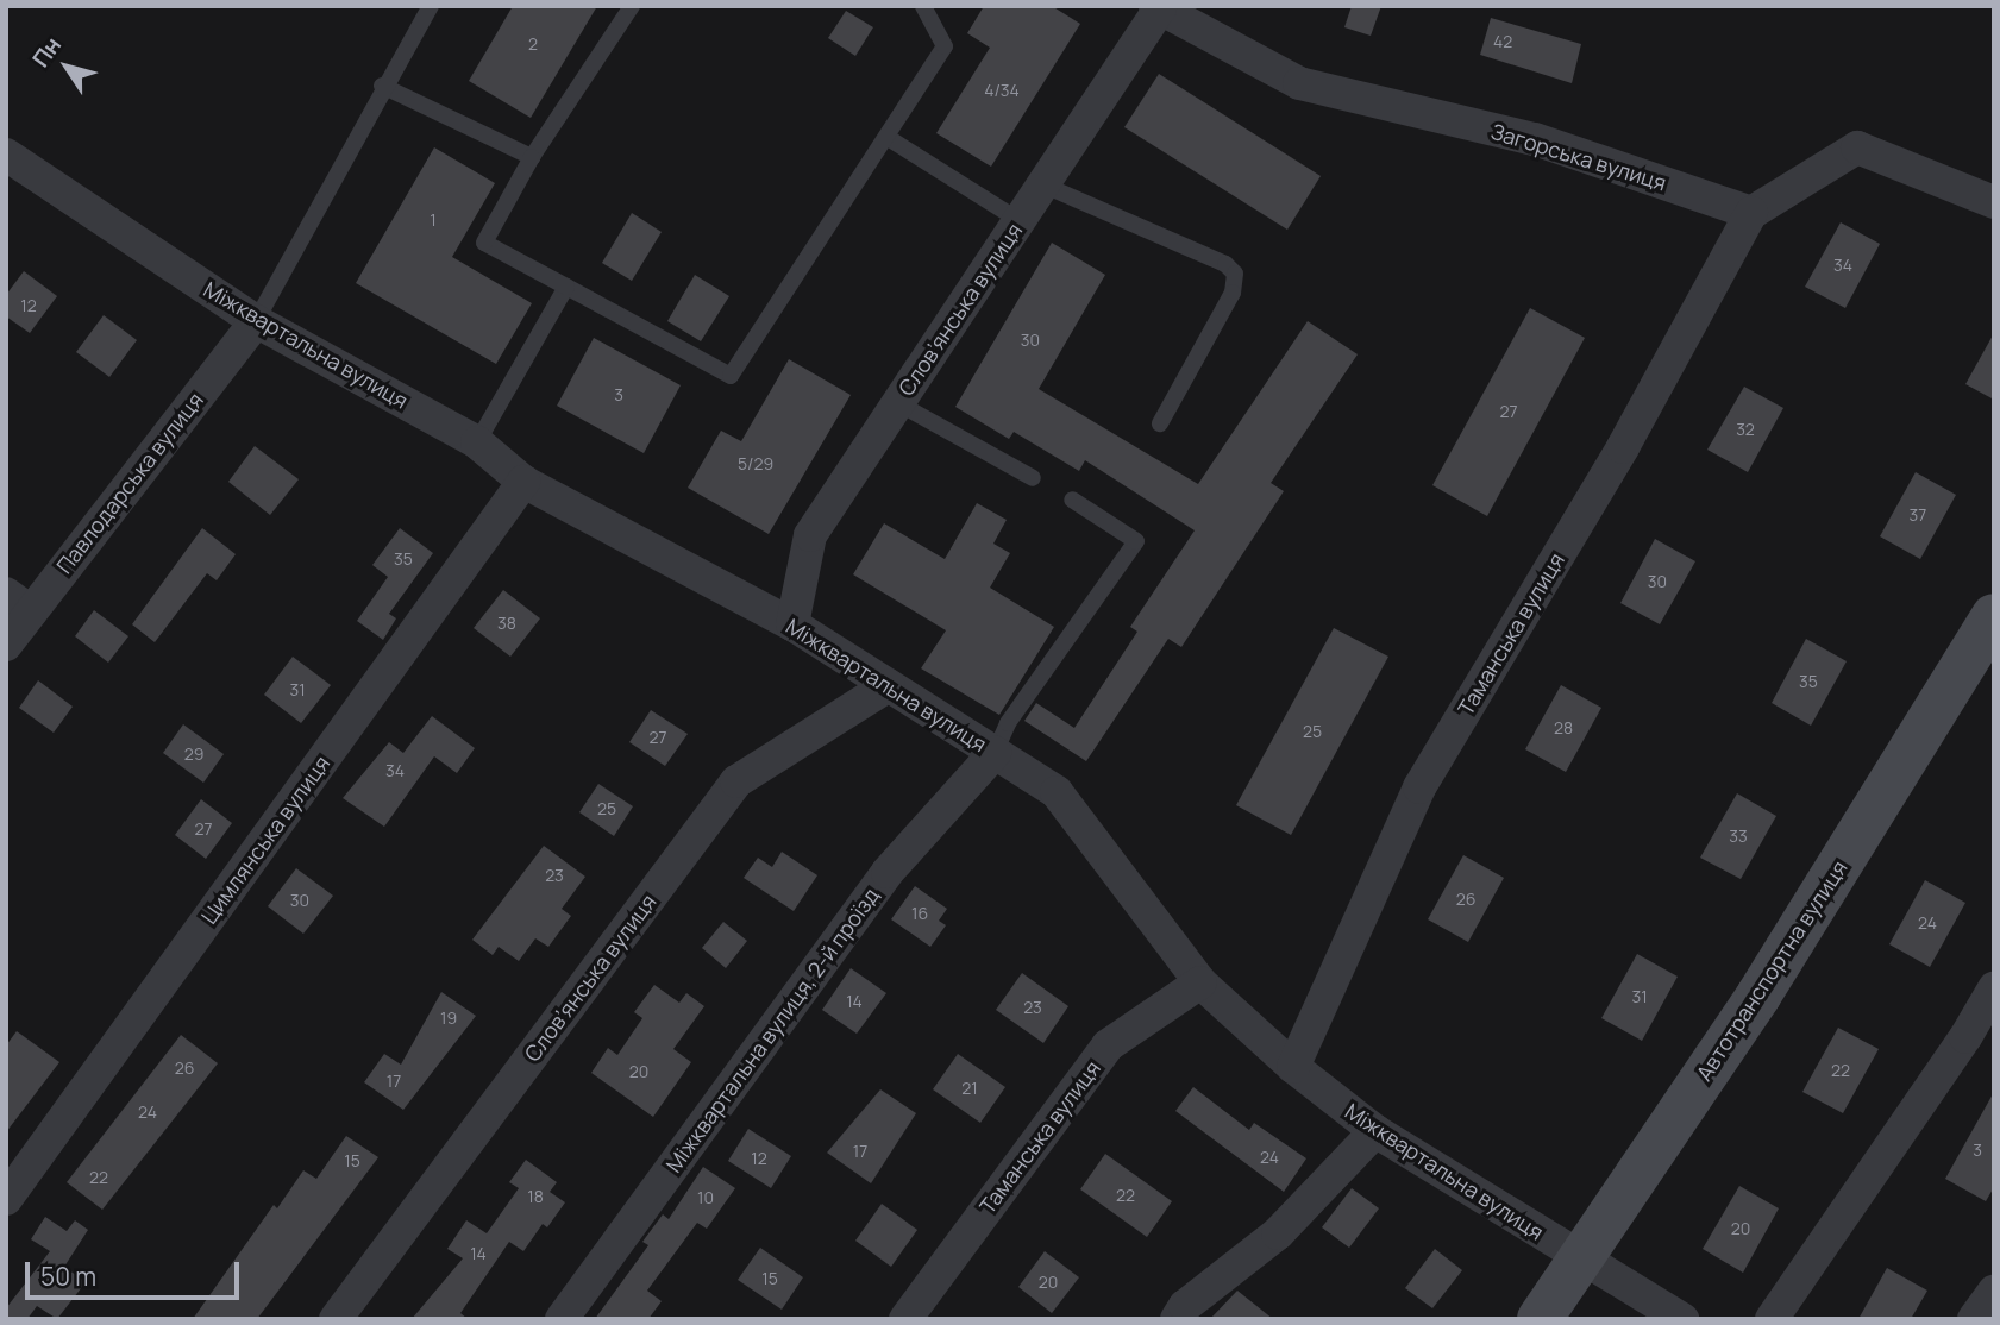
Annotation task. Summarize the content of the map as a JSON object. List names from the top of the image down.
{
  "streets": {
    "main road": ["Автотранспортна вулиця"],
    "street": [
      "Загорська вулиця",
      "Слов’янська вулиця",
      "Міжквартальна вулиця",
      "Павлодарська вулиця",
      "Таманська вулиця",
      "Цимлянська вулиця",
      "Міжквартальна вулиця, 2-й проїзд"
    ]
  },
  "crossings": [
    ["Загорська вулиця", "Слов’янська вулиця"],
    ["Загорська вулиця", "Таманська вулиця"],
    ["Слов’янська вулиця", "Міжквартальна вулиця"],
    ["Міжквартальна вулиця", "Павлодарська вулиця"],
    ["Міжквартальна вулиця", "Таманська вулиця"],
    ["Міжквартальна вулиця", "Цимлянська вулиця"],
    ["Міжквартальна вулиця", "Автотранспортна вулиця"],
    ["Міжквартальна вулиця", "Міжквартальна вулиця, 2-й проїзд"]
  ],
  "house_numbers": [
    "42",
    "2",
    "4/34",
    "1",
    "34",
    "12",
    "30",
    "3",
    "27",
    "32",
    "5/29",
    "37",
    "35",
    "30",
    "38",
    "35",
    "31",
    "28",
    "25",
    "27",
    "29",
    "34",
    "25",
    "27",
    "33",
    "23",
    "26",
    "30",
    "16",
    "24",
    "31",
    "14",
    "23",
    "19",
    "26",
    "22",
    "20",
    "17",
    "21",
    "24",
    "3",
    "17",
    "24",
    "12",
    "15",
    "22",
    "22",
    "18",
    "10",
    "20",
    "14",
    "15",
    "20"
  ],
  "scale_bar": "50 m",
  "north": "top left"
}
